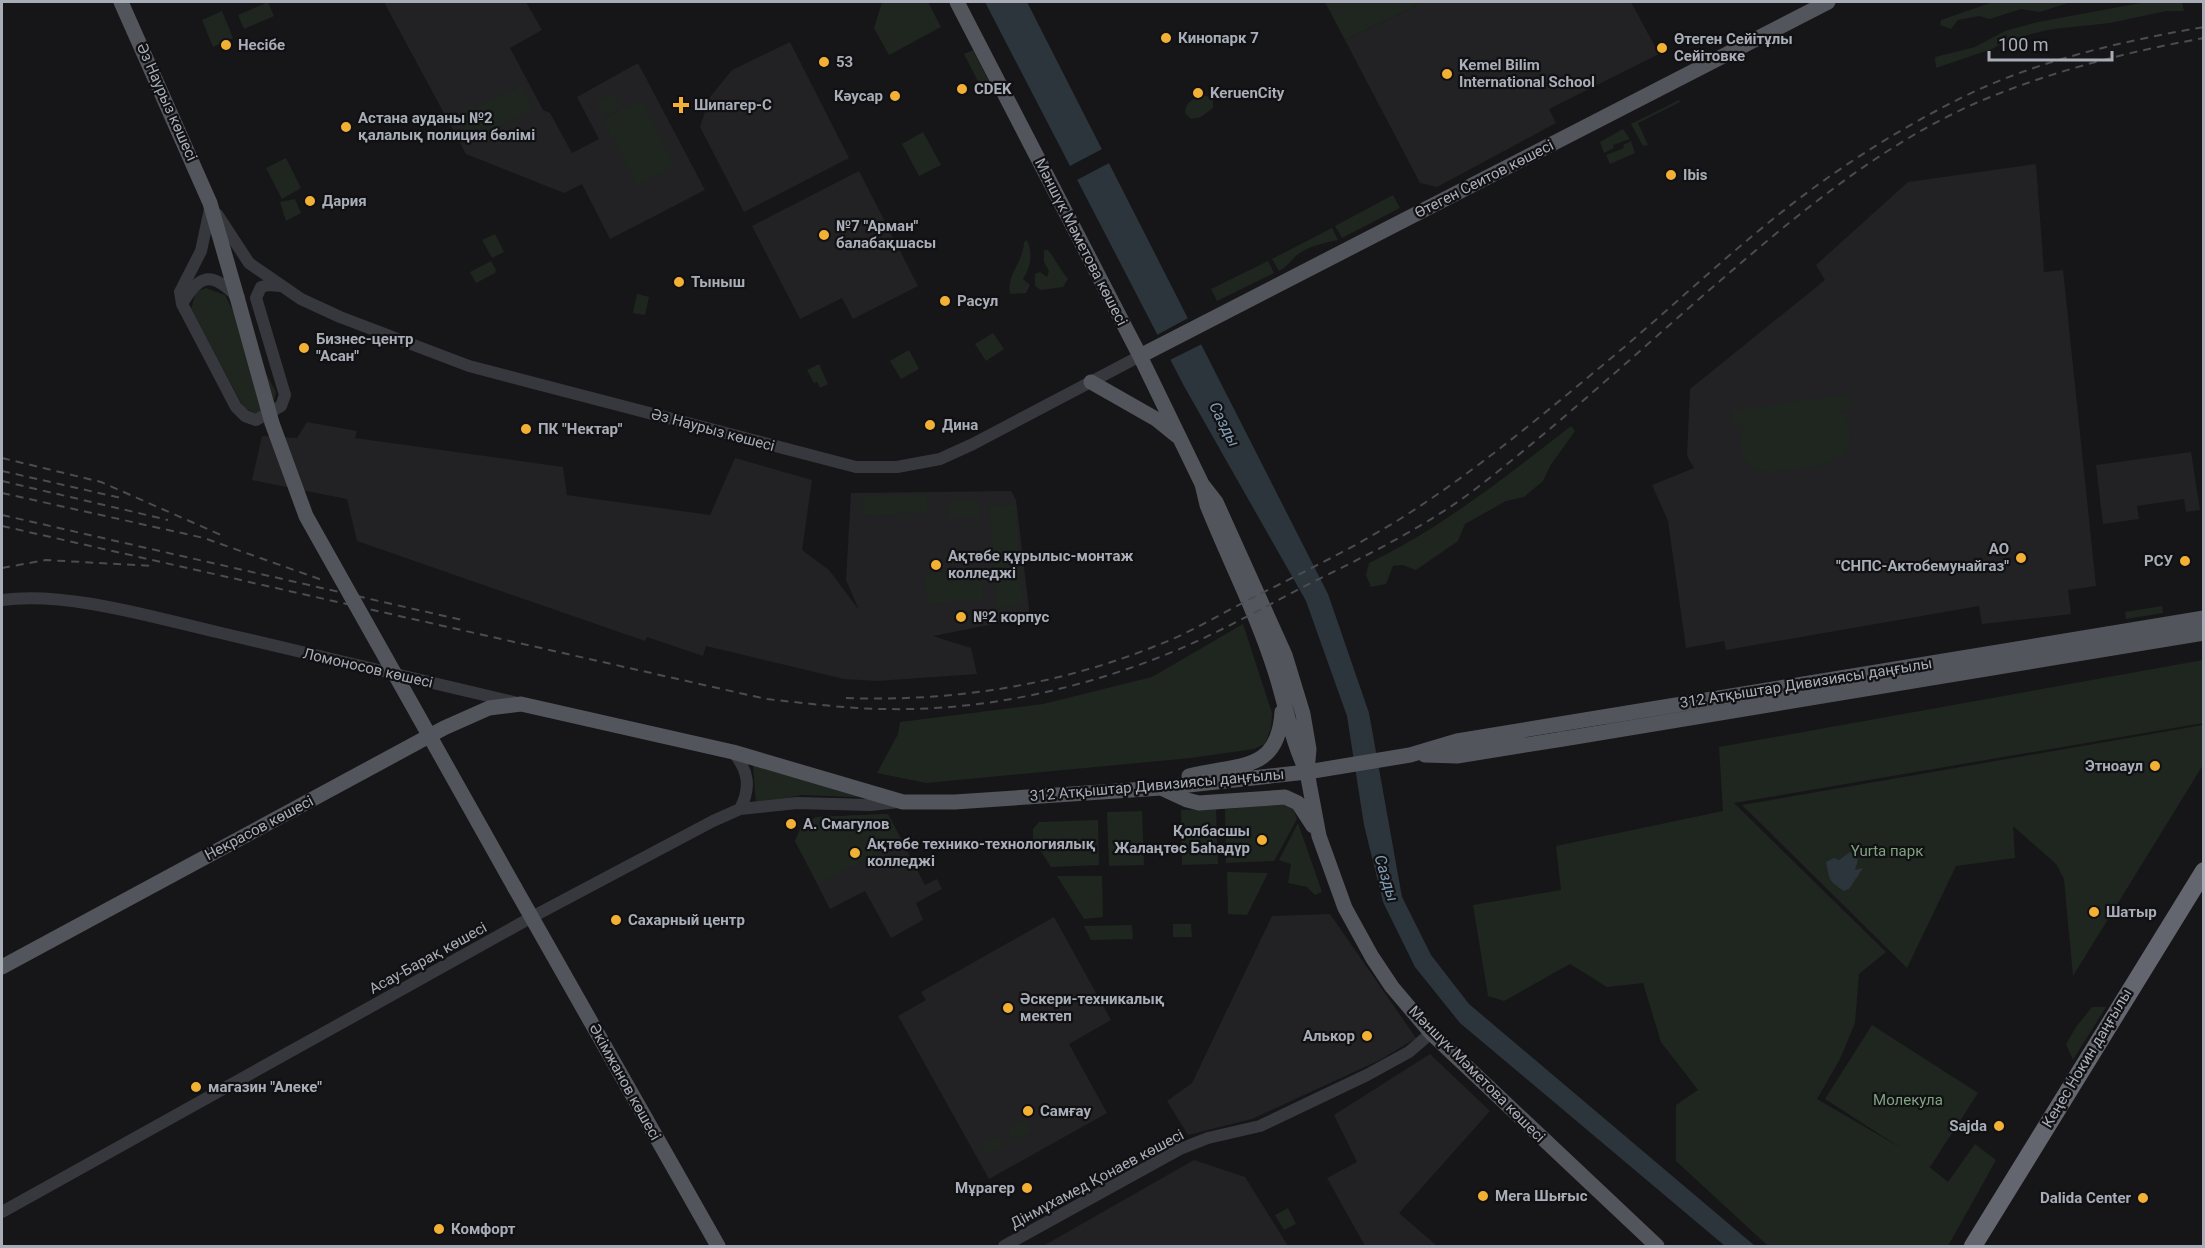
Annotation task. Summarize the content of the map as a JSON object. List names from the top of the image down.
{
  "streets": {
    "highway": ["Кеңес Нокин даңғылы"],
    "main road": [
      "Әз Наурыз көшесі",
      "Өтеген Сеитов көшесі",
      "Мәншүк Мәметова көшесі",
      "Ломоносов көшесі",
      "312 Атқыштар Дивизиясы даңғылы",
      "Некрасов көшесі",
      "Әкімжанов көшесі"
    ],
    "street": ["Асау-Барақ көшесі", "Дінмұхамед Қонаев көшесі"]
  },
  "crossings": [
    ["Әз Наурыз көшесі", "Өтеген Сеитов көшесі"],
    ["Әз Наурыз көшесі", "Мәншүк Мәметова көшесі"],
    ["Әз Наурыз көшесі", "Әкімжанов көшесі"],
    ["Өтеген Сеитов көшесі", "Мәншүк Мәметова көшесі"],
    ["Мәншүк Мәметова көшесі", "312 Атқыштар Дивизиясы даңғылы"],
    ["Мәншүк Мәметова көшесі", "Дінмұхамед Қонаев көшесі"],
    ["Ломоносов көшесі", "312 Атқыштар Дивизиясы даңғылы"],
    ["Ломоносов көшесі", "Некрасов көшесі"],
    ["312 Атқыштар Дивизиясы даңғылы", "Асау-Барақ көшесі"],
    ["Асау-Барақ көшесі", "Әкімжанов көшесі"]
  ],
  "water": ["Сазды"],
  "parks": ["Yurta парк", "Молекула"],
  "places": {
    "other": [
      "Кинопарк 7",
      "Несібе",
      "Өтеген Сейітұлы Сейітовке",
      "53",
      "Kemel Bilim International School",
      "CDEK",
      "KeruenCity",
      "Кәусар",
      "Астана ауданы №2 қалалық полиция бөлімі",
      "Ibis",
      "Дария",
      "№7 \"Арман\" балабақшасы",
      "Тыныш",
      "Расул",
      "Бизнес-центр \"Асан\"",
      "Дина",
      "ПК \"Нектар\"",
      "АО \"СНПС-Актобемунайгаз\"",
      "РСУ",
      "Ақтөбе құрылыс-монтаж колледжі",
      "№2 корпус",
      "Этноаул",
      "А. Смагулов",
      "Қолбасшы Жалаңтөс Баһадүр",
      "Ақтөбе технико-технологиялық колледжі",
      "Шатыр",
      "Сахарный центр",
      "Әскери-техникалық мектеп",
      "Алькор",
      "магазин \"Алеке\"",
      "Самғау",
      "Sajda",
      "Мұрагер",
      "Мега Шығыс",
      "Dalida Center",
      "Комфорт"
    ],
    "health": ["Шипагер-С"]
  },
  "scale_bar": "100 m"
}
